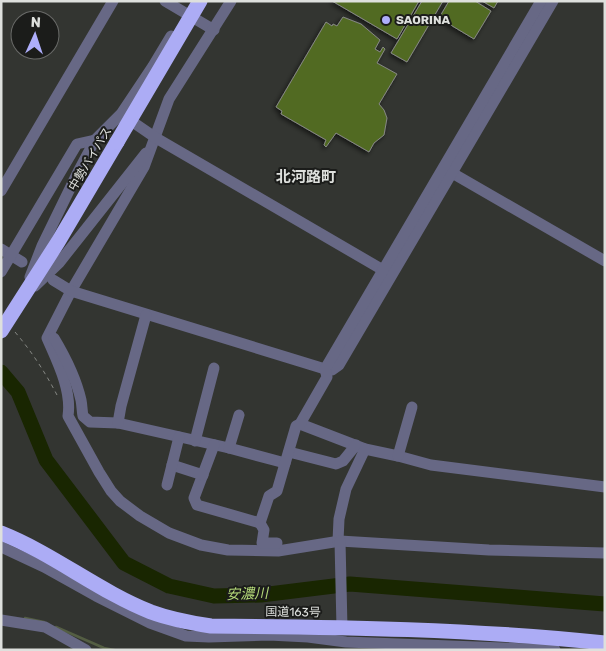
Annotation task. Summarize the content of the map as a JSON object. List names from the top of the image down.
{
  "streets": {
    "highway": ["中勢バイパス", "国道163号"]
  },
  "districts": ["北河路町"],
  "water": ["安濃川"],
  "places": ["SAORINA"],
  "north": "top"
}
